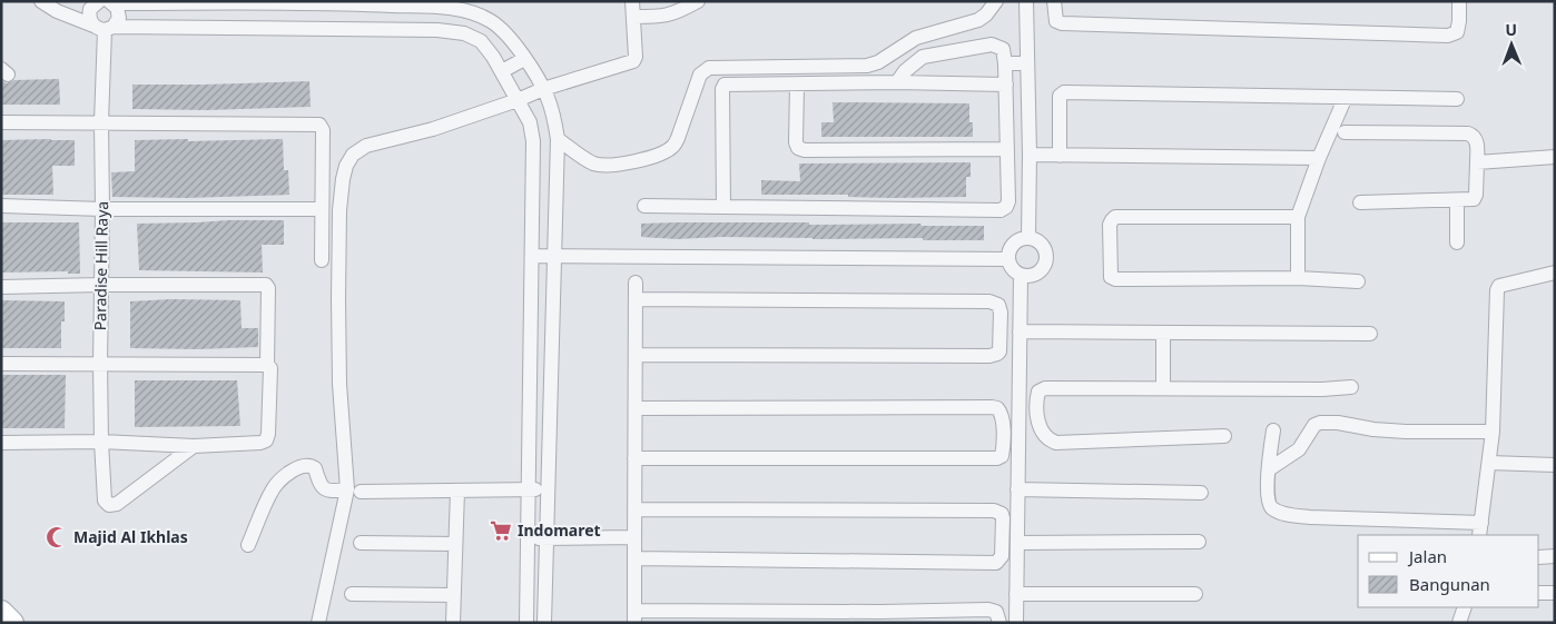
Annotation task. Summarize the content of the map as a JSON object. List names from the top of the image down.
{
  "streets": {
    "street": ["Paradise Hill Raya"]
  },
  "places": {
    "supermarket": ["Indomaret"],
    "mosque": ["Majid Al Ikhlas"]
  },
  "legend": ["Jalan", "Bangunan"],
  "north": "top"
}
